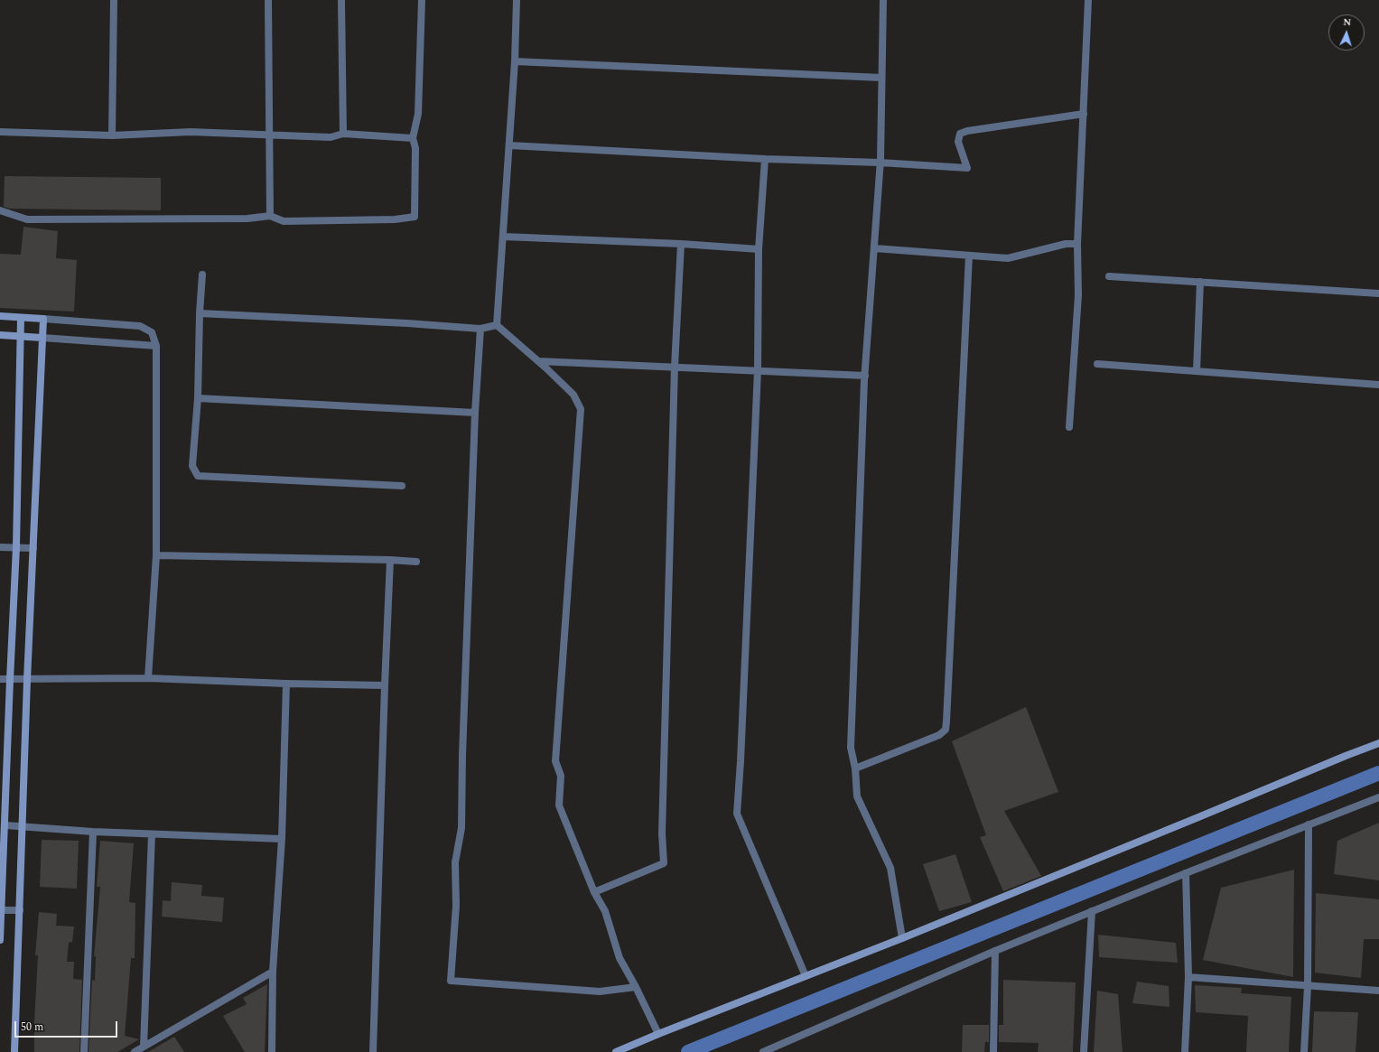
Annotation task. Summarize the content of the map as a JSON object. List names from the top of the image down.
{
  "scale_bar": "50 m",
  "north": "top"
}
